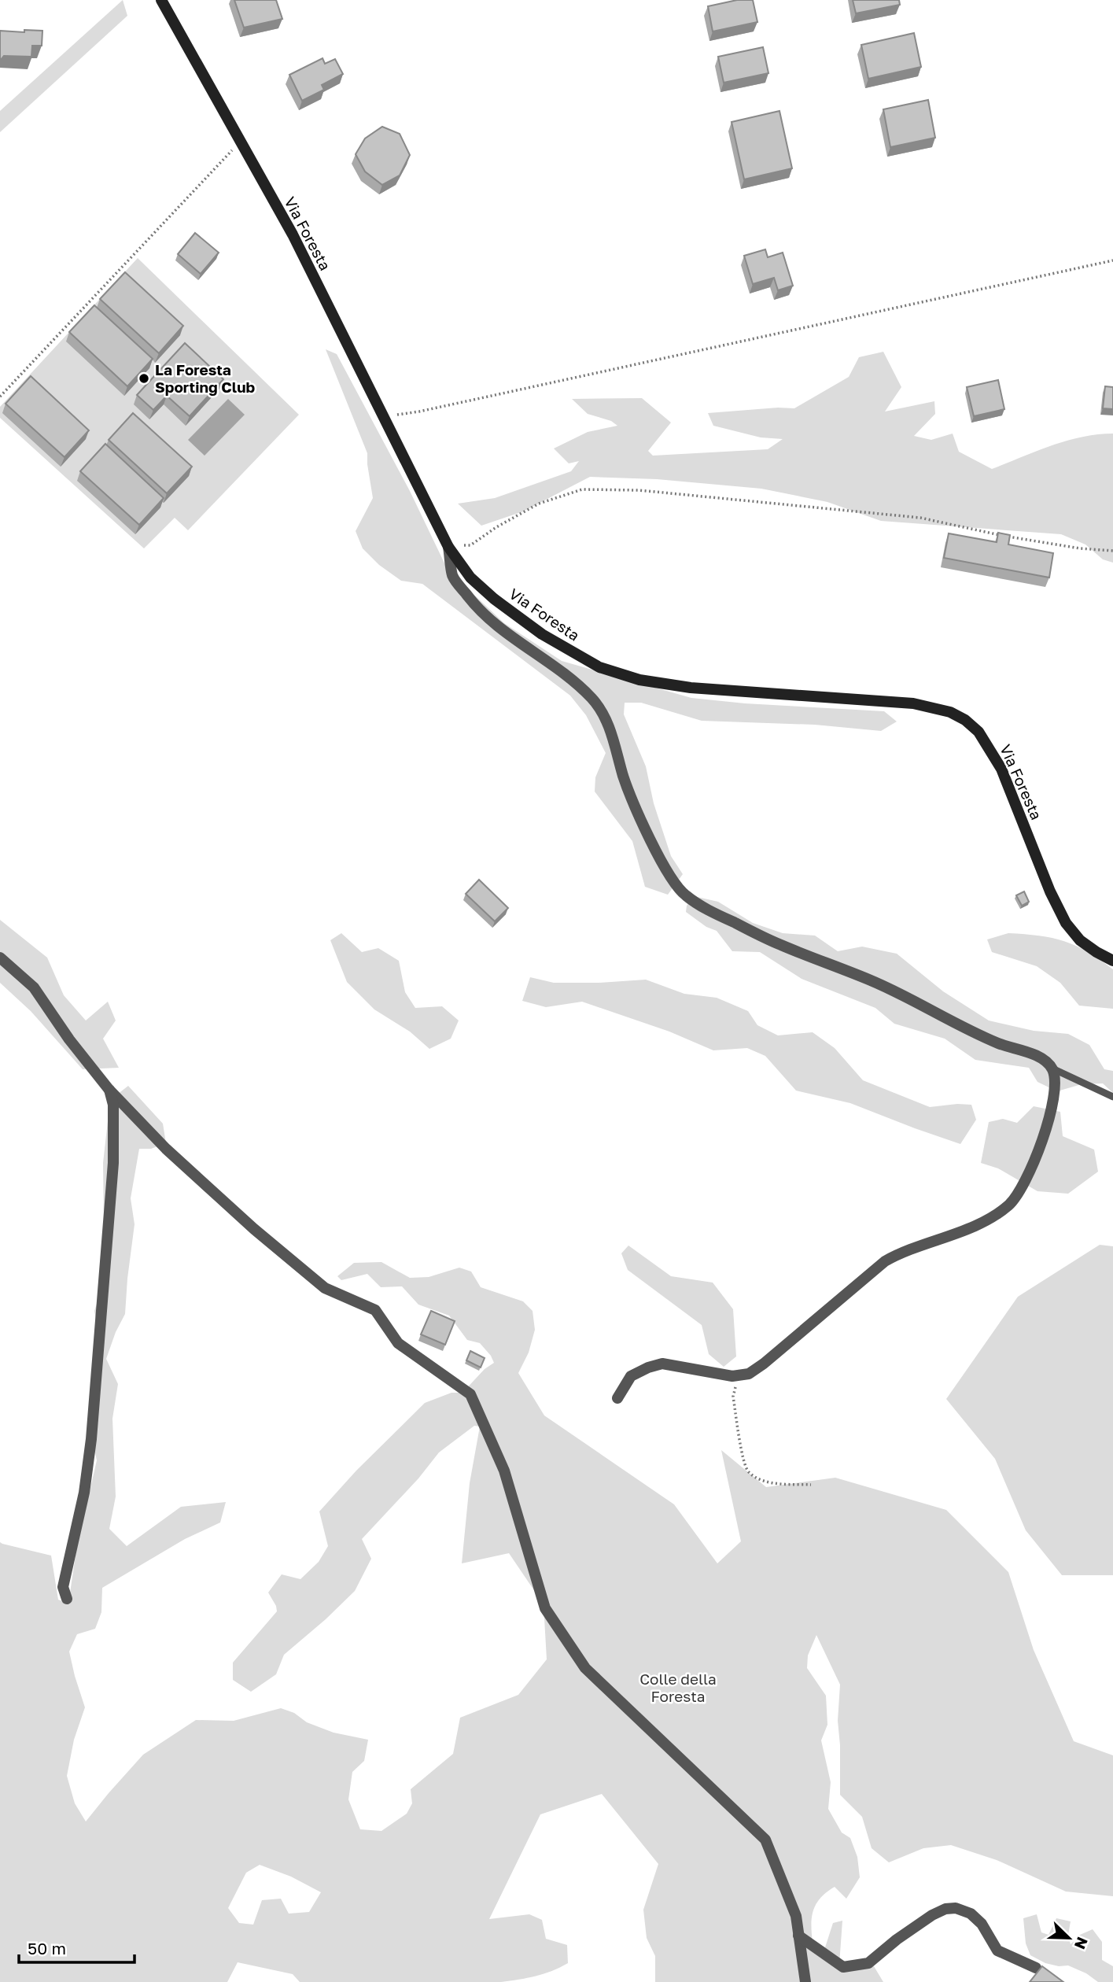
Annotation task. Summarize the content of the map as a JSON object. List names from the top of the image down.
{
  "streets": {
    "main road": ["Via Foresta"]
  },
  "parks": ["Colle della Foresta"],
  "places": ["La Foresta Sporting Club"],
  "scale_bar": "50 m",
  "north": "bottom right"
}
